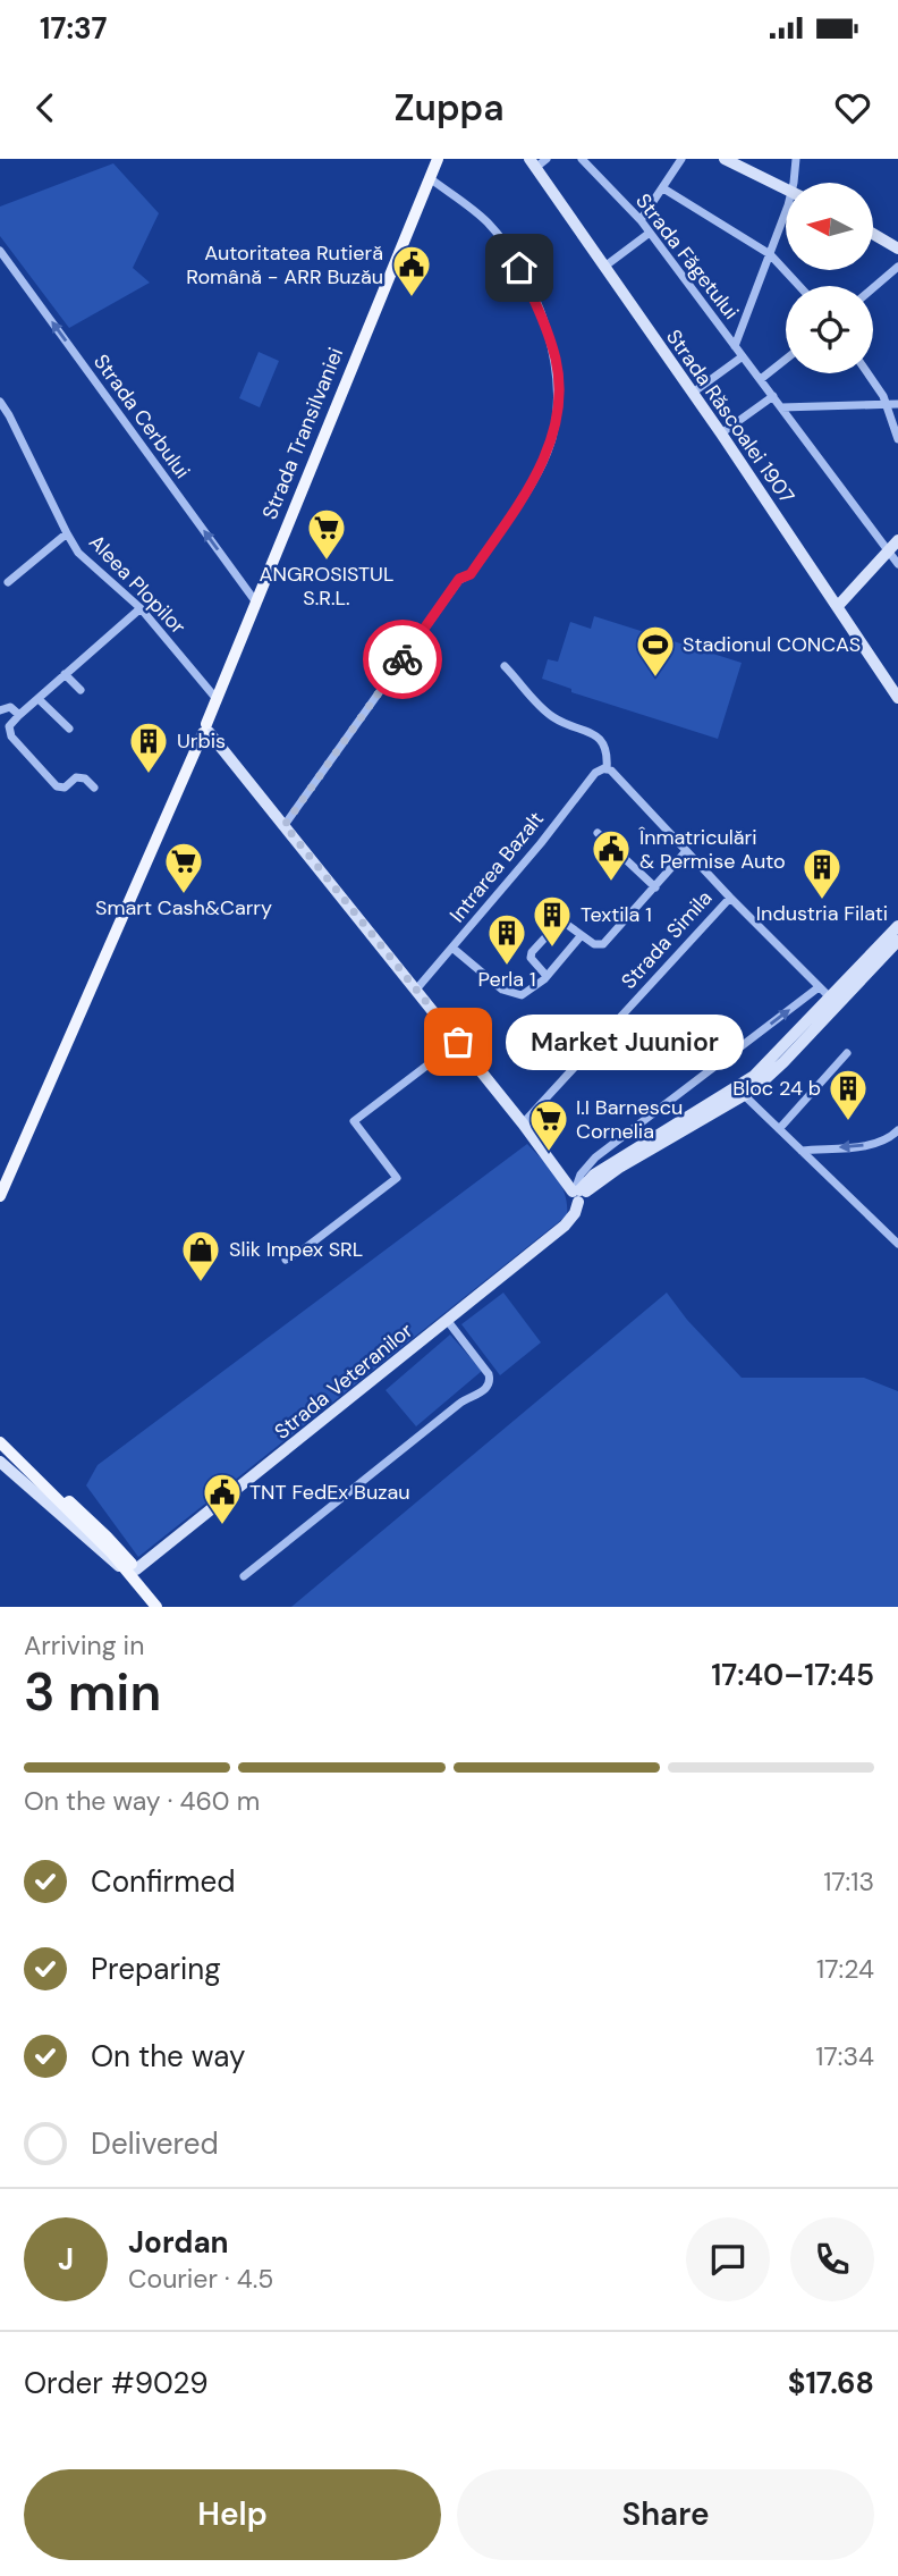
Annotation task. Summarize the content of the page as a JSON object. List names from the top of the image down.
{
  "streets": {
    "main road": ["Strada Transilvaniei"],
    "street": [
      "Strada Făgetului",
      "Strada Cerbului",
      "Strada Răscoalei 1907",
      "Aleea Plopilor",
      "Intrarea Bazalt",
      "Strada Simila",
      "Strada Veteranilor"
    ]
  },
  "crossings": [
    ["Strada Cerbului", "Strada Transilvaniei"],
    ["Strada Transilvaniei", "Aleea Plopilor"],
    ["Intrarea Bazalt", "Strada Simila"]
  ],
  "one_way": ["Strada Cerbului"],
  "places": {
    "public building": ["Autoritatea Rutieră Română - ARR Buzău", "Înmatriculări & Permise Auto", "TNT FedEx Buzau"],
    "supermarket": ["ANGROSISTUL S.R.L.", "Smart Cash&Carry", "I.I Barnescu Cornelia"],
    "sports": ["Stadionul CONCAS"],
    "building": [
      "Urbis",
      "Industria Filati",
      "Textila 1",
      "Perla 1",
      "Bloc 24 b"
    ],
    "other": ["Market Juunior"],
    "shop": ["Slik Impex SRL"]
  },
  "north": "left",
  "page": {
    "status": "17:37",
    "header": "Zuppa",
    "bubble": "Market Juunior",
    "heading": ["3 min", "Arriving in", "17:40–17:45"],
    "panel": [
      "Jordan",
      "Courier · 4.5",
      "Order #9029",
      "$17.68"
    ],
    "bar": "On the way · 460 m",
    "list": [
      ["Confirmed", "17:13"],
      ["Preparing", "17:24"],
      ["On the way", "17:34"],
      "Delivered"
    ],
    "round": "J",
    "buttons": ["Help", "Share"]
  }
}
